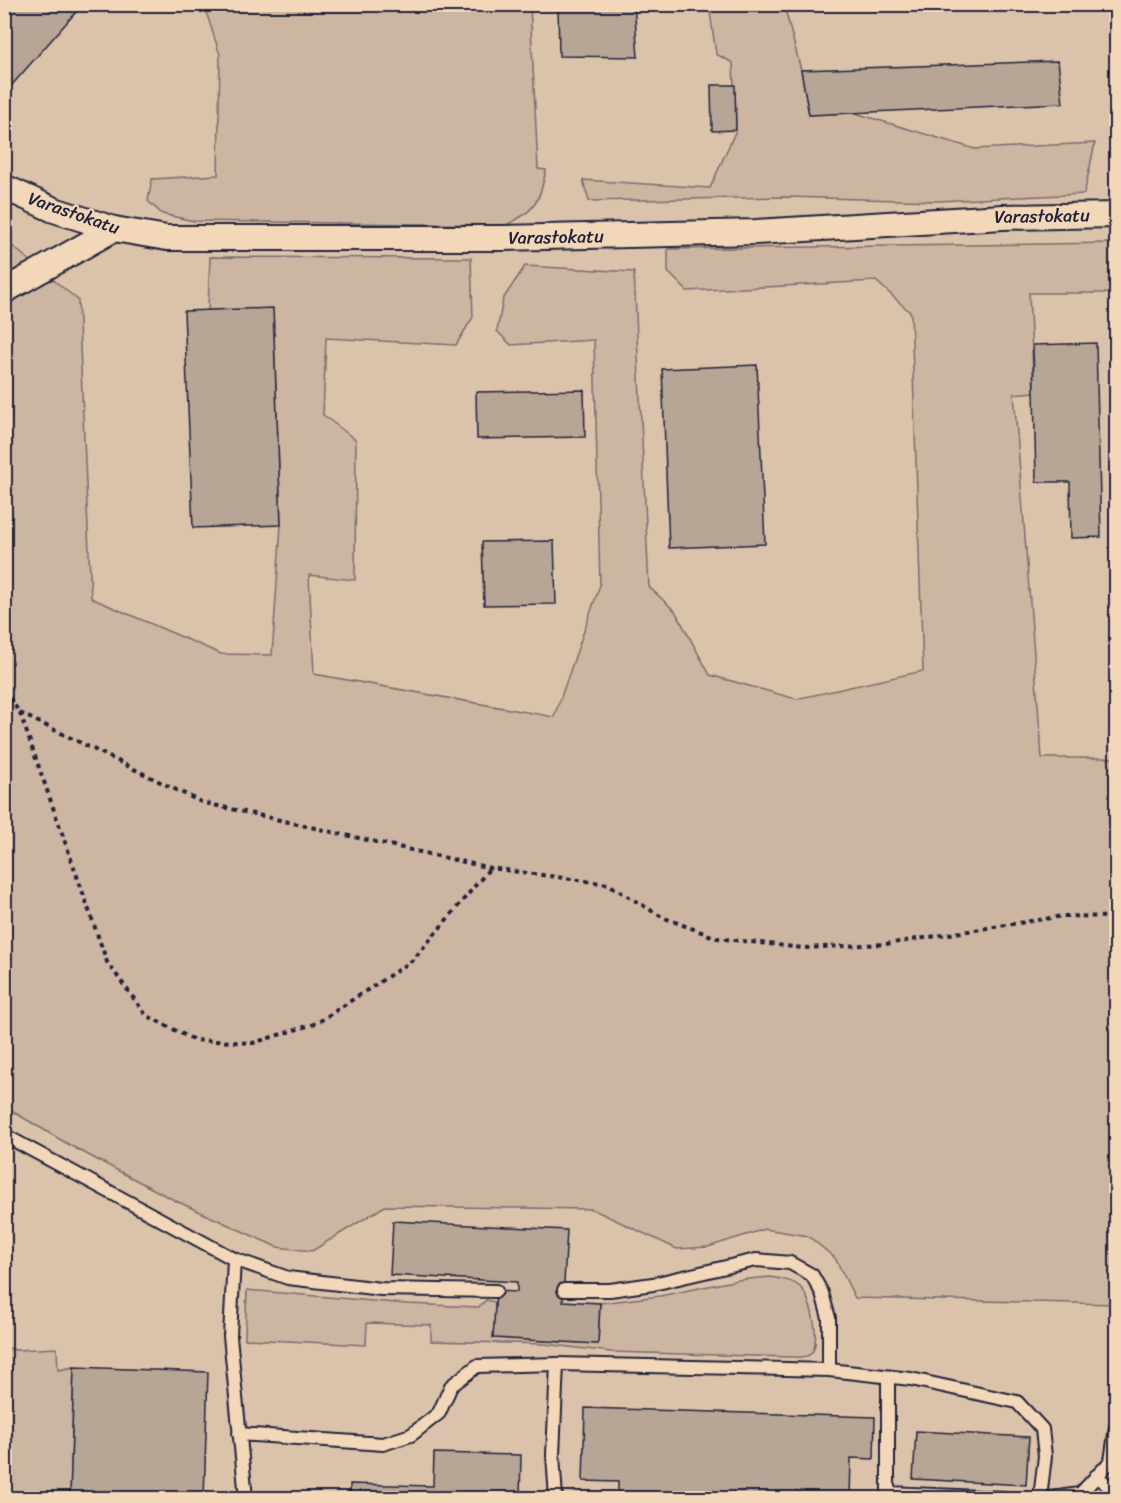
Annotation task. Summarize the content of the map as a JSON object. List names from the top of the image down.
{
  "streets": {
    "street": ["Varastokatu"]
  }
}
